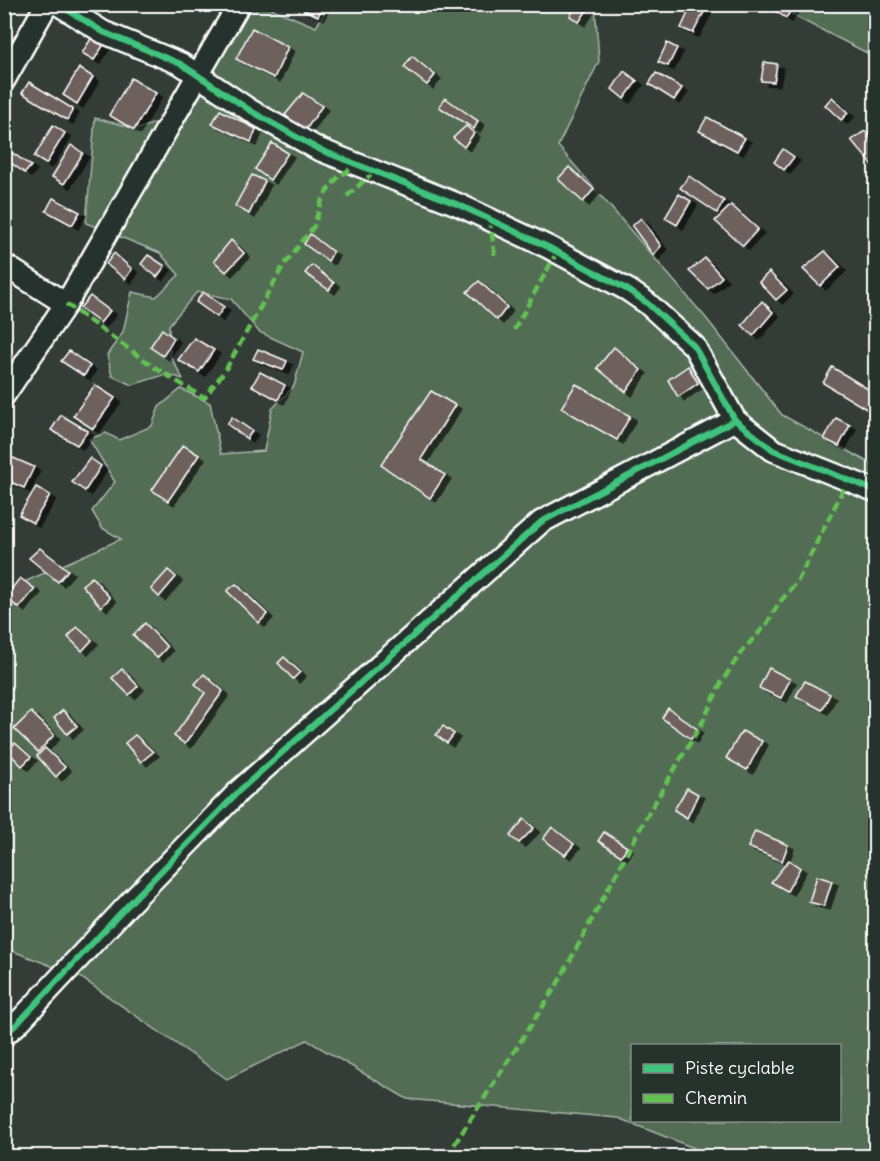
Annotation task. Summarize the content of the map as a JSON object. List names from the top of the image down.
{
  "legend": ["Piste cyclable", "Chemin"]
}
